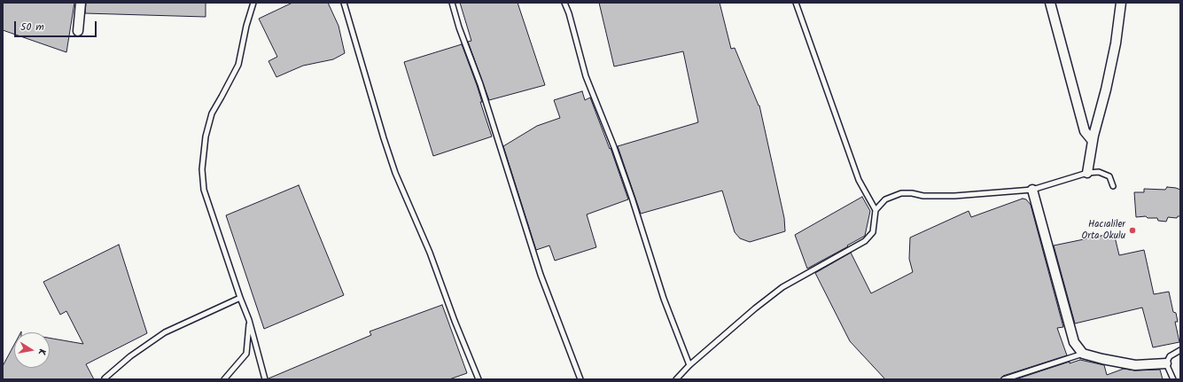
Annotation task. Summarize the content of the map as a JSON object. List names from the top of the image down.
{
  "places": ["Hacıaliler Orta Okulu"],
  "scale_bar": "50 m",
  "north": "right"
}
